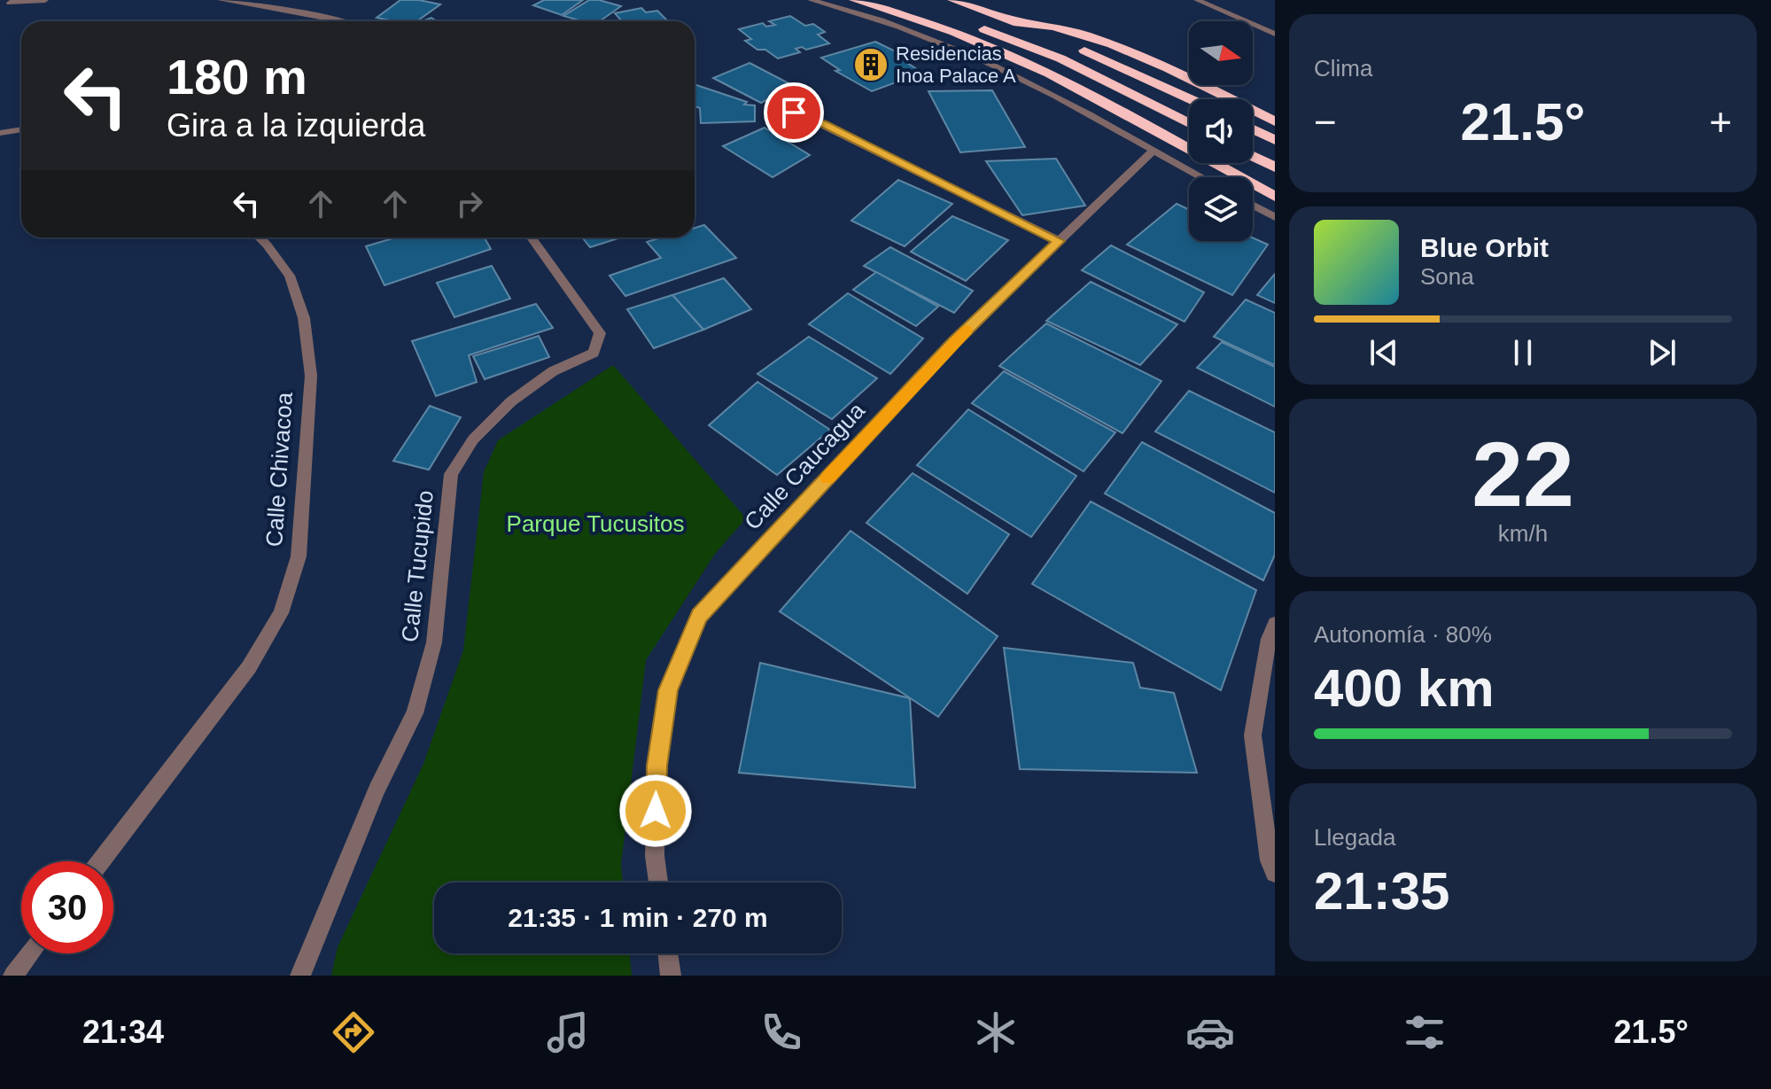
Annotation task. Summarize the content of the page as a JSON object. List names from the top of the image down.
{
  "streets": {
    "street": ["Calle Caucagua", "Calle Chivacoa", "Calle Tucupido"]
  },
  "parks": ["Parque Tucusitos"],
  "places": {
    "building": ["Residencias Inoa Palace A"]
  },
  "north": "right",
  "page": {
    "tile": [
      "Clima",
      ["22", "km/h"],
      ["Autonomía · 80%", "400 km"],
      ["Llegada", "21:35"]
    ],
    "turn": ["180 m", "Gira a la izquierda"],
    "heat": ["−", "21.5°", "+"],
    "song": ["Blue Orbit", "Sona"],
    "limit": "30",
    "trip": "21:35 · 1 min · 270 m",
    "tabs": ["21:34", "21.5°"]
  }
}
